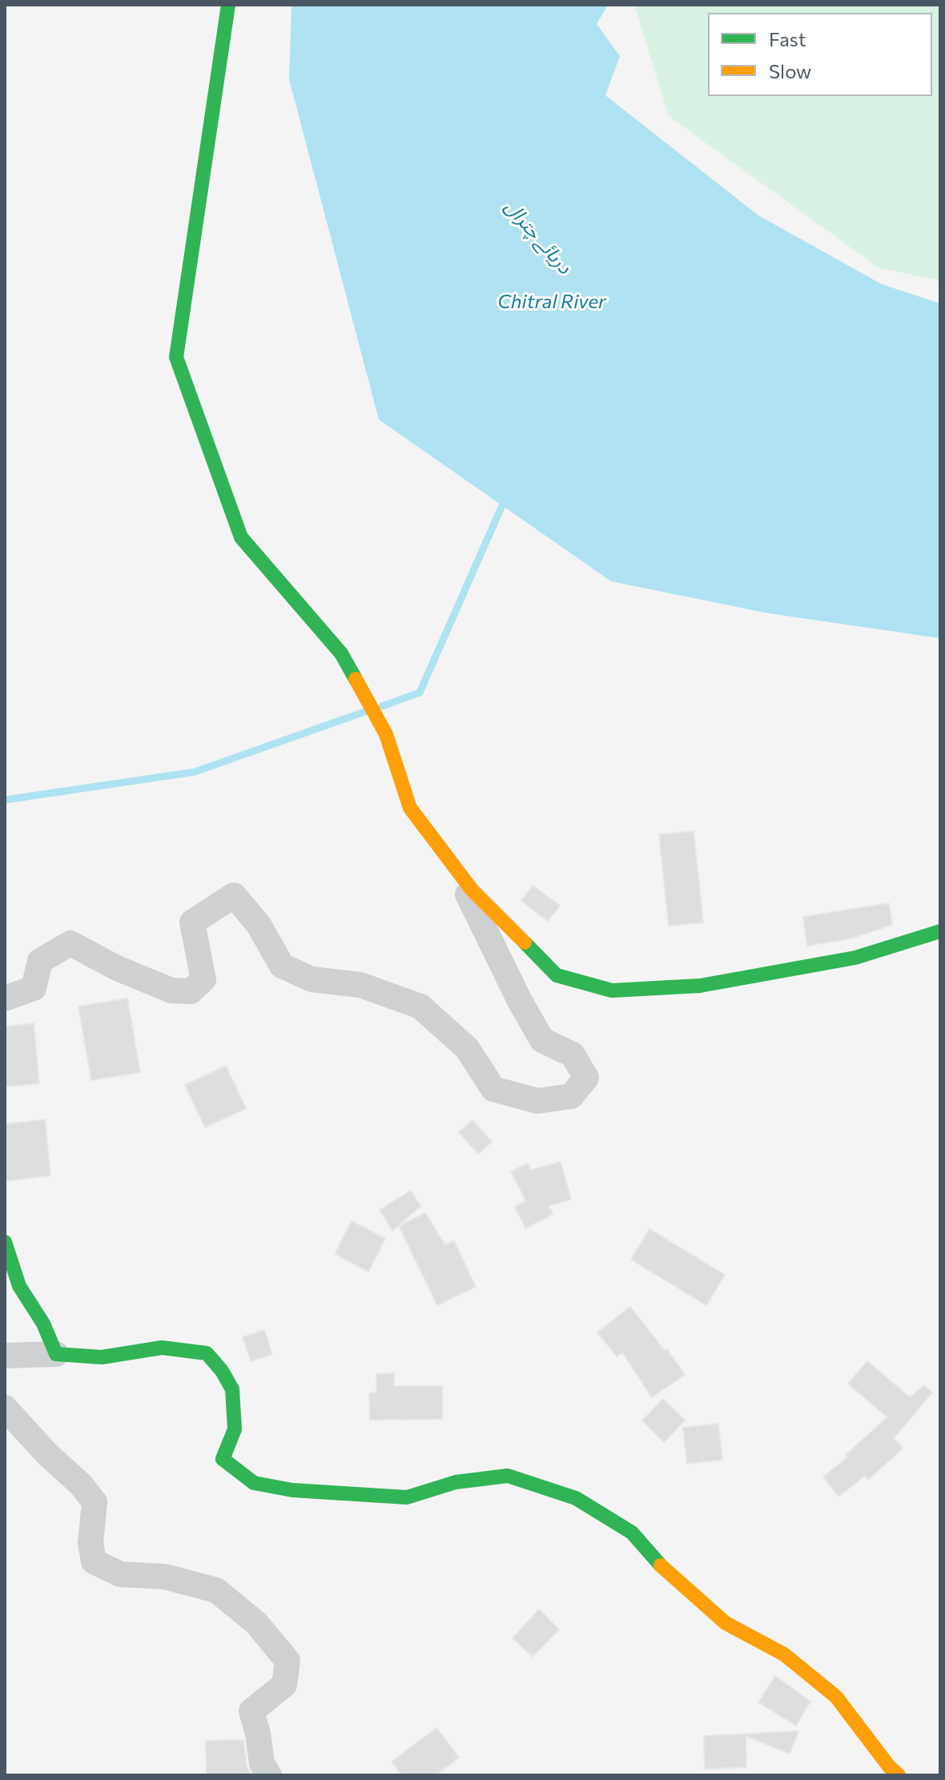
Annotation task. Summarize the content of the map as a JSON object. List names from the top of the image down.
{
  "water": ["دریائے چترال", "Chitral River"],
  "legend": ["Fast", "Slow"]
}
